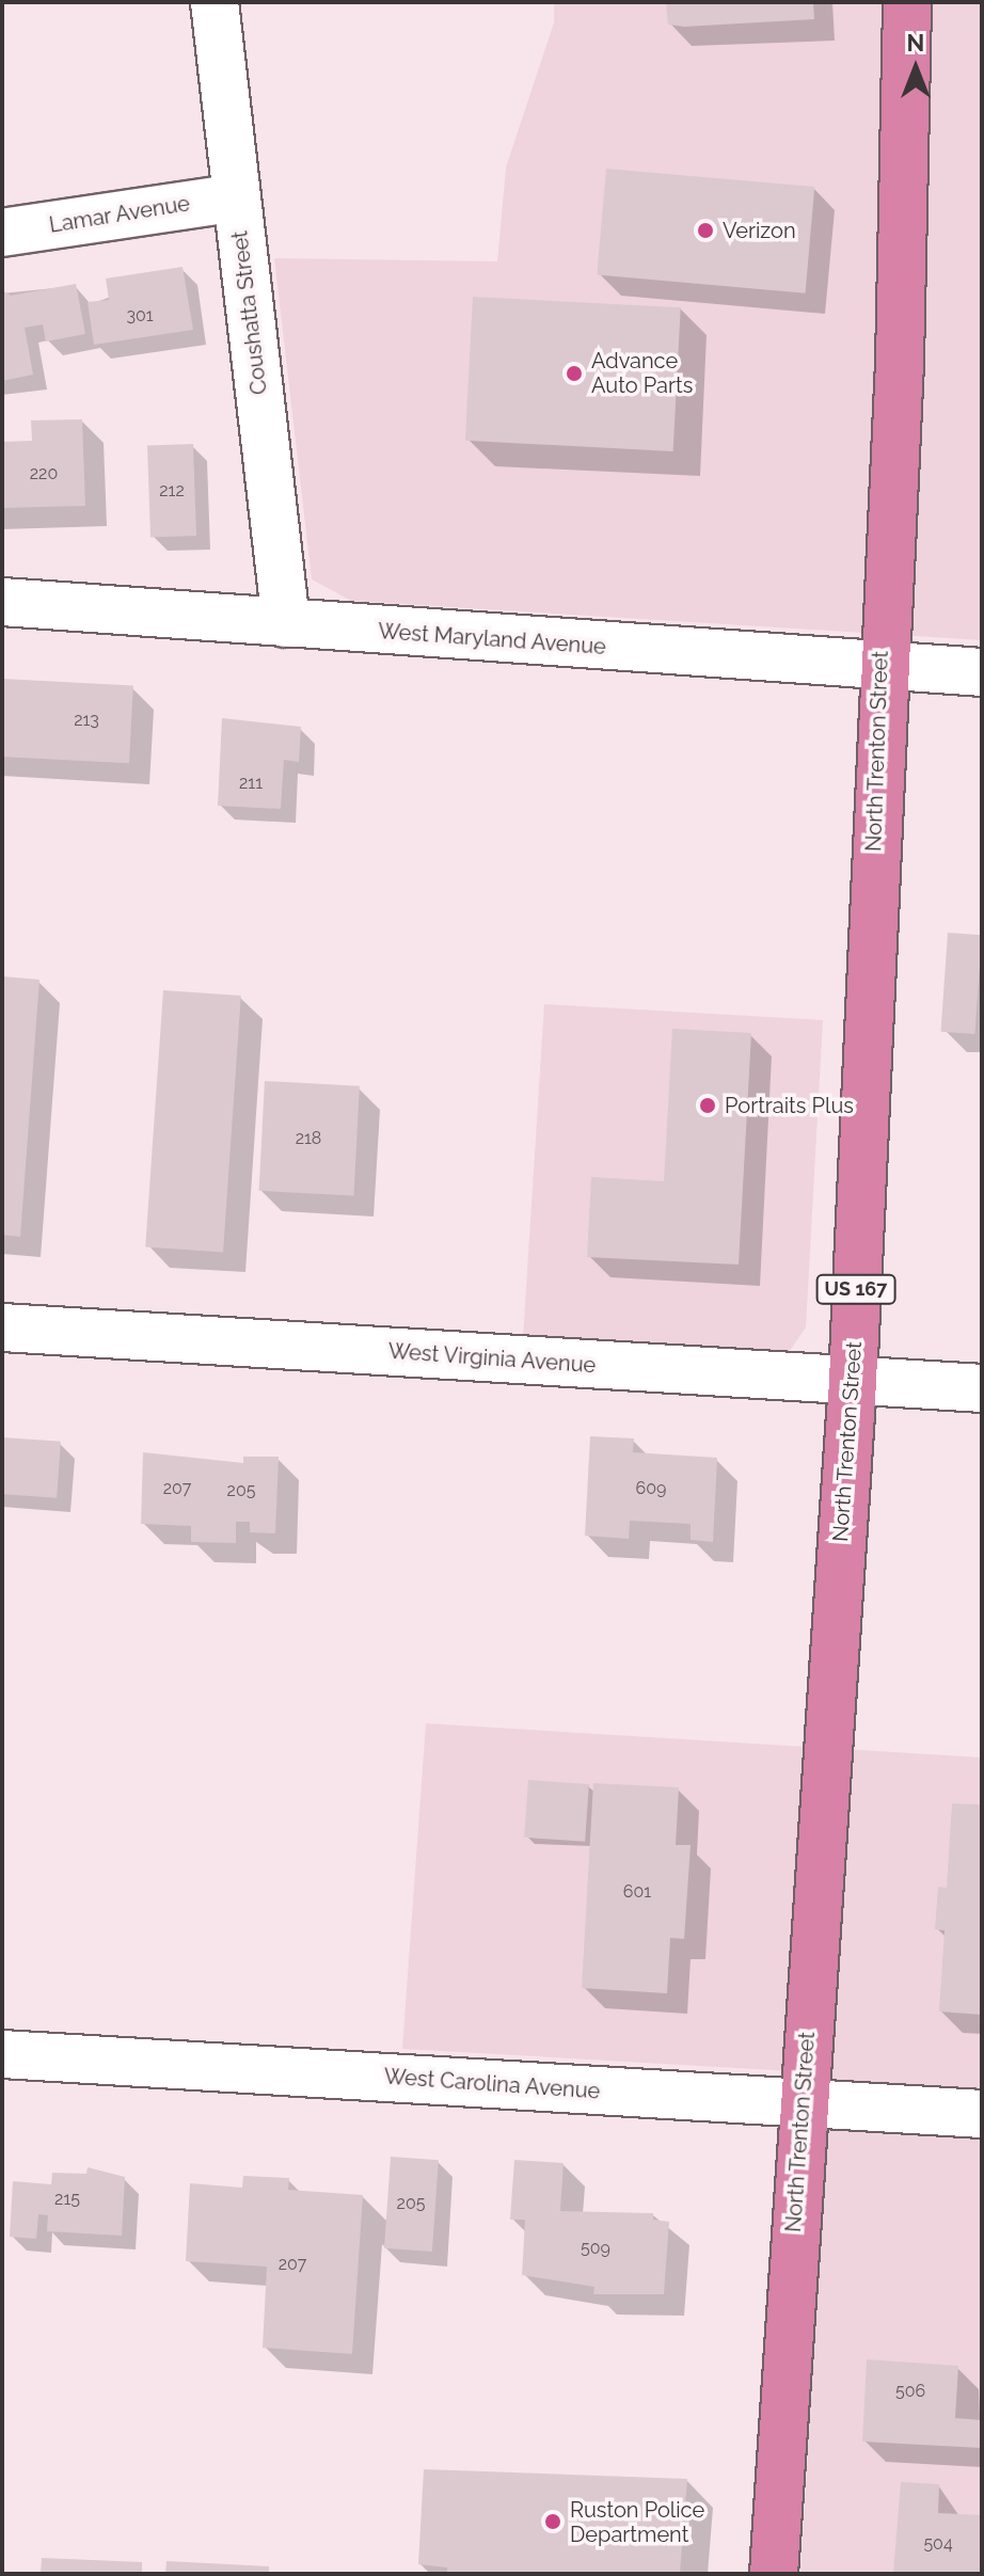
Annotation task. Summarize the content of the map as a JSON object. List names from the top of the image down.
{
  "streets": {
    "highway": ["North Trenton Street", "US 167"],
    "street": [
      "Lamar Avenue",
      "Coushatta Street",
      "West Maryland Avenue",
      "West Virginia Avenue",
      "West Carolina Avenue"
    ]
  },
  "crossings": [
    ["Lamar Avenue", "Coushatta Street"],
    ["Coushatta Street", "West Maryland Avenue"],
    ["West Maryland Avenue", "North Trenton Street"],
    ["North Trenton Street", "West Virginia Avenue"],
    ["North Trenton Street", "West Carolina Avenue"]
  ],
  "places": [
    "Verizon",
    "Advance Auto Parts",
    "Portraits Plus",
    "Ruston Police Department"
  ],
  "house_numbers": [
    "301",
    "220",
    "212",
    "213",
    "211",
    "218",
    "207",
    "609",
    "205",
    "601",
    "215",
    "205",
    "509",
    "207",
    "506",
    "504"
  ],
  "north": "top"
}
